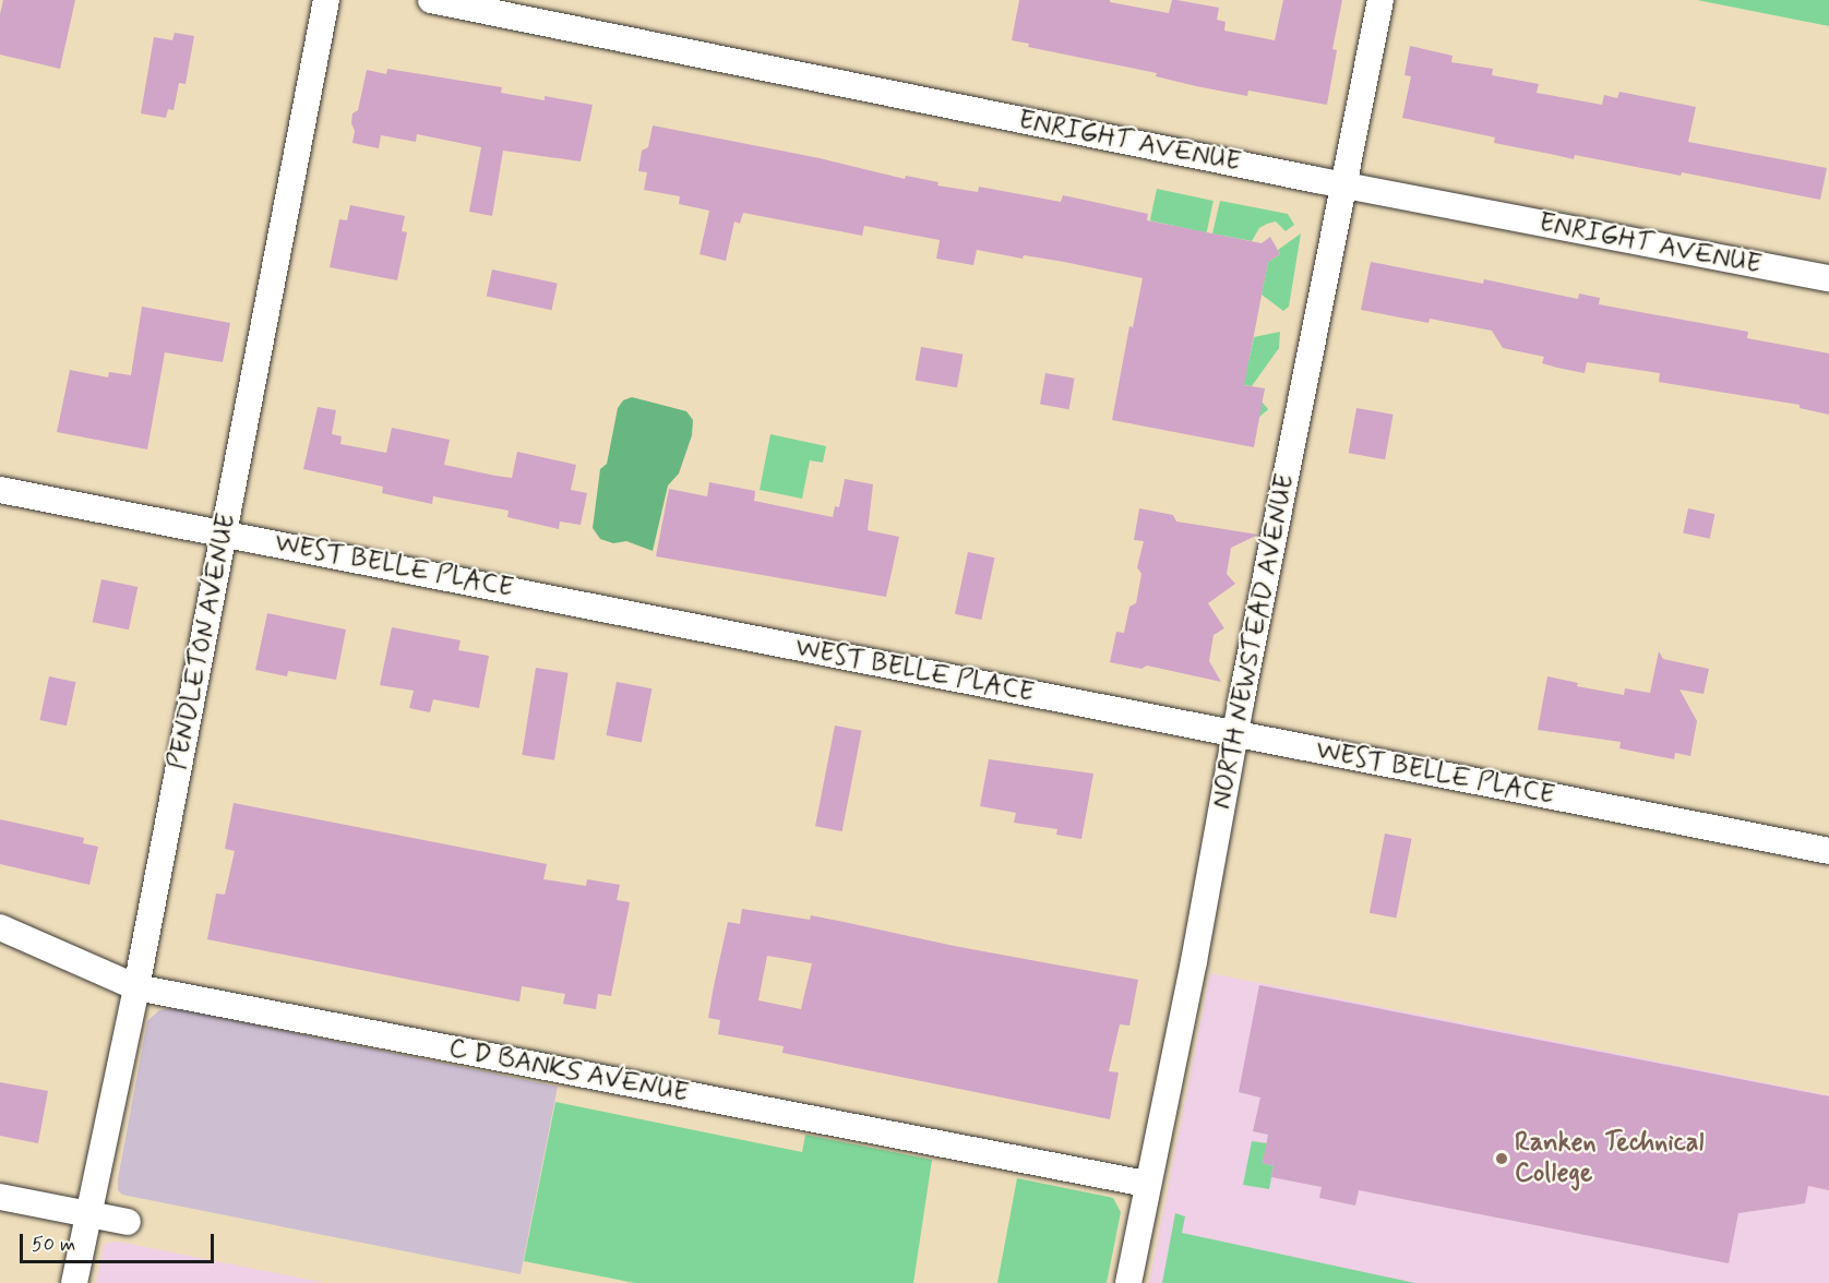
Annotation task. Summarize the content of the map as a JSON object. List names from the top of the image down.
{
  "streets": {
    "street": [
      "ENRIGHT AVENUE",
      "WEST BELLE PLACE",
      "PENDLETON AVENUE",
      "NORTH NEWSTEAD AVENUE",
      "C D BANKS AVENUE"
    ]
  },
  "crossings": [
    ["ENRIGHT AVENUE", "NORTH NEWSTEAD AVENUE"],
    ["WEST BELLE PLACE", "PENDLETON AVENUE"],
    ["WEST BELLE PLACE", "NORTH NEWSTEAD AVENUE"],
    ["PENDLETON AVENUE", "C D BANKS AVENUE"],
    ["NORTH NEWSTEAD AVENUE", "C D BANKS AVENUE"]
  ],
  "places": ["Ranken Technical College"],
  "scale_bar": "50 m"
}
